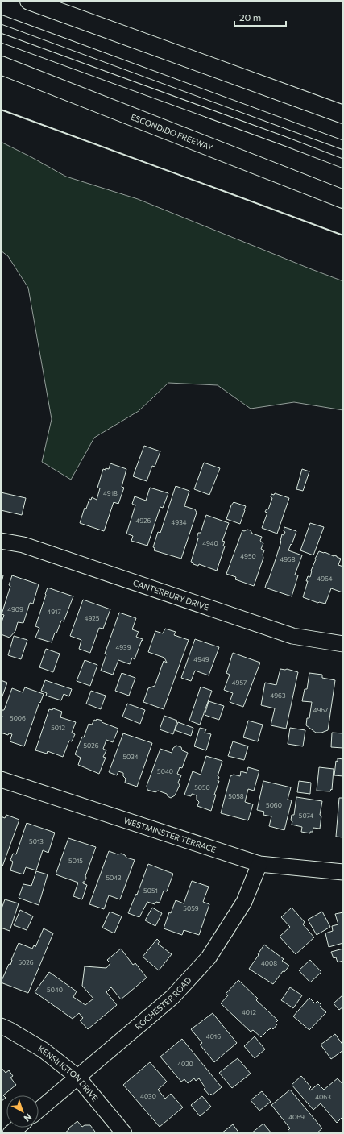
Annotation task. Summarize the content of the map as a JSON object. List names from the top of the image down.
{
  "streets": {
    "highway": ["ESCONDIDO FREEWAY"],
    "street": [
      "CANTERBURY DRIVE",
      "WESTMINSTER TERRACE",
      "ROCHESTER ROAD",
      "KENSINGTON DRIVE"
    ]
  },
  "crossings": [
    ["WESTMINSTER TERRACE", "ROCHESTER ROAD"],
    ["ROCHESTER ROAD", "KENSINGTON DRIVE"]
  ],
  "house_numbers": [
    "4918",
    "4926",
    "4934",
    "4940",
    "4950",
    "4958",
    "4964",
    "4909",
    "4917",
    "4925",
    "4939",
    "4949",
    "4957",
    "4963",
    "4967",
    "5006",
    "5012",
    "5026",
    "5034",
    "5040",
    "5050",
    "5058",
    "5060",
    "5074",
    "5013",
    "5015",
    "5043",
    "5051",
    "5059",
    "5026",
    "4008",
    "5040",
    "4012",
    "4016",
    "4020",
    "4030",
    "4063",
    "4069"
  ],
  "scale_bar": "20 m",
  "north": "bottom right"
}
